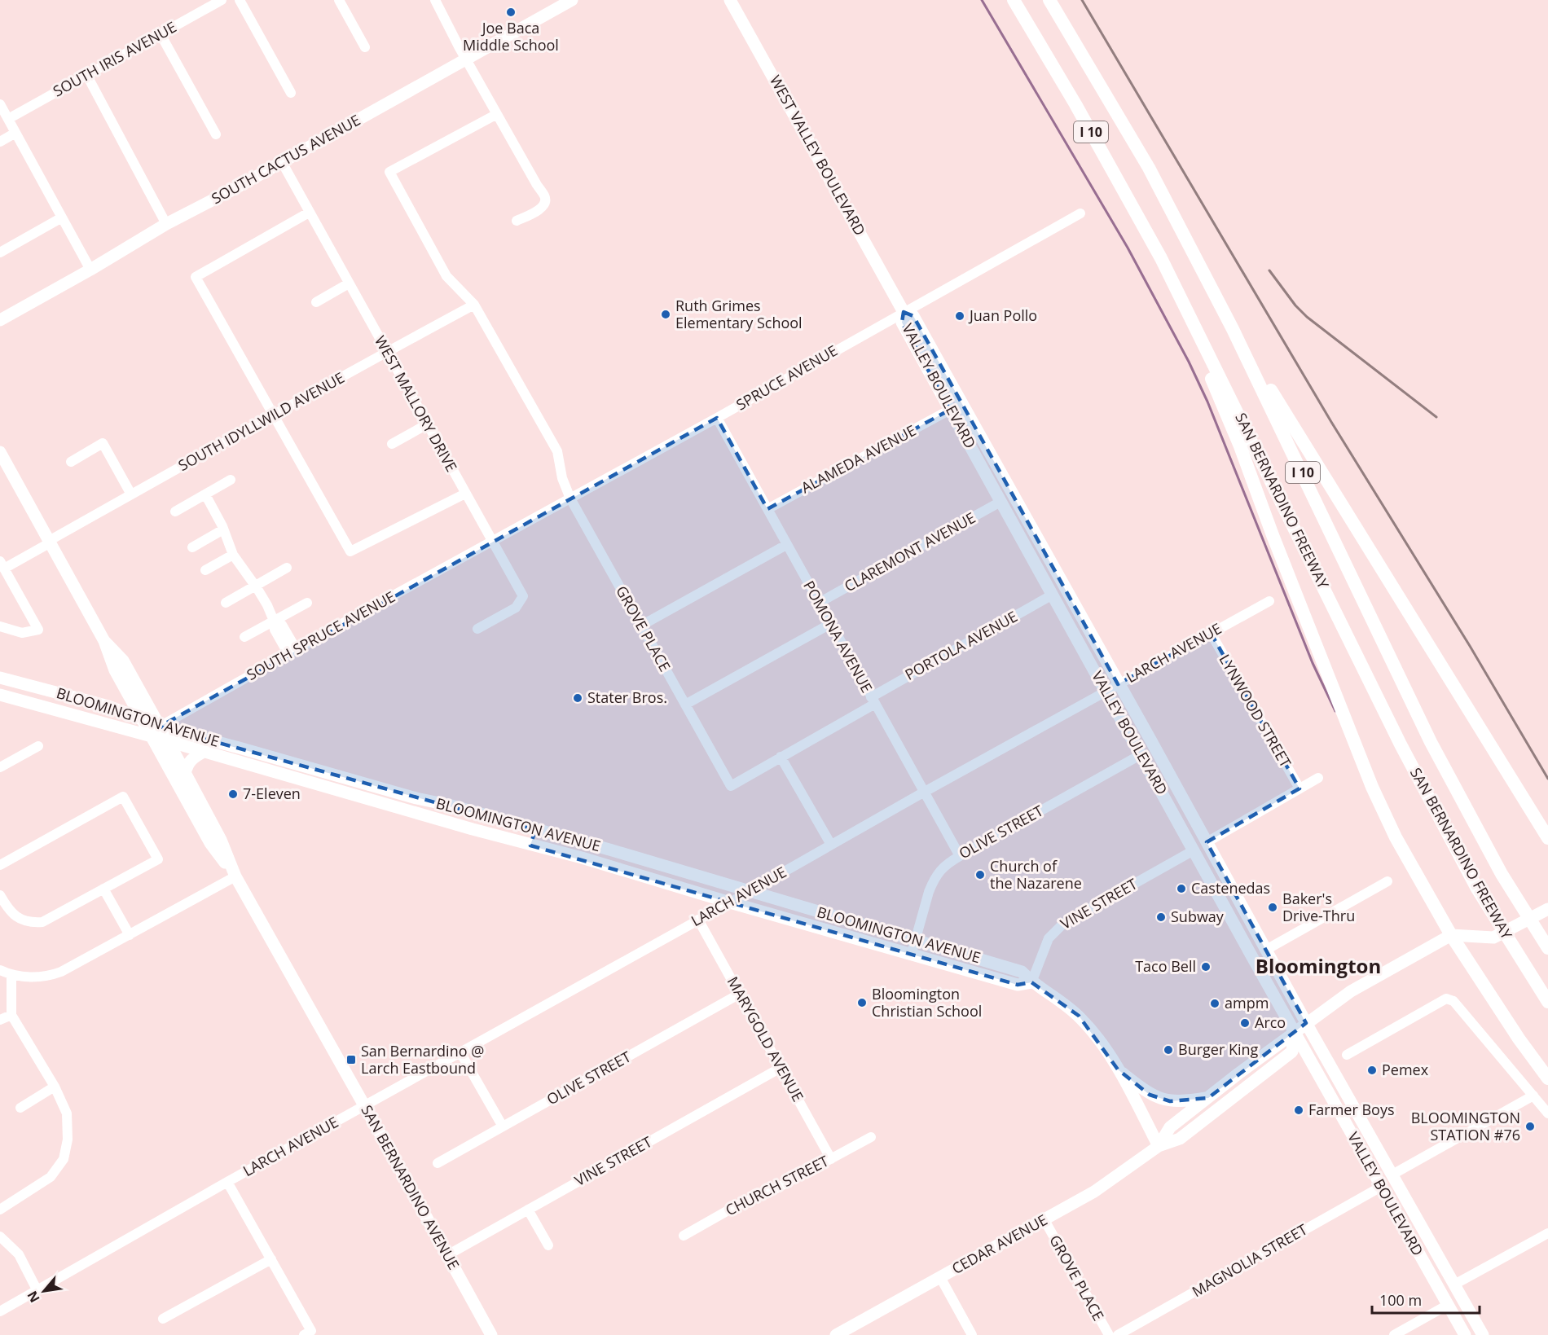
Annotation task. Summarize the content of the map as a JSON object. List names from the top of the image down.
{
  "streets": {
    "highway": ["I 10", "SAN BERNARDINO FREEWAY"],
    "main road": [
      "WEST VALLEY BOULEVARD",
      "SOUTH CACTUS AVENUE",
      "VALLEY BOULEVARD",
      "BLOOMINGTON AVENUE",
      "SAN BERNARDINO AVENUE",
      "CEDAR AVENUE"
    ],
    "street": [
      "SOUTH IRIS AVENUE",
      "SPRUCE AVENUE",
      "WEST MALLORY DRIVE",
      "SOUTH IDYLLWILD AVENUE",
      "ALAMEDA AVENUE",
      "CLAREMONT AVENUE",
      "GROVE PLACE",
      "SOUTH SPRUCE AVENUE",
      "POMONA AVENUE",
      "PORTOLA AVENUE",
      "LARCH AVENUE",
      "LYNWOOD STREET",
      "OLIVE STREET",
      "VINE STREET",
      "MARYGOLD AVENUE",
      "CHURCH STREET",
      "MAGNOLIA STREET"
    ]
  },
  "crossings": [
    ["WEST VALLEY BOULEVARD", "SPRUCE AVENUE"],
    ["WEST VALLEY BOULEVARD", "VALLEY BOULEVARD"],
    ["SOUTH CACTUS AVENUE", "WEST MALLORY DRIVE"],
    ["SPRUCE AVENUE", "VALLEY BOULEVARD"],
    ["SPRUCE AVENUE", "WEST MALLORY DRIVE"],
    ["SPRUCE AVENUE", "GROVE PLACE"],
    ["SPRUCE AVENUE", "SOUTH SPRUCE AVENUE"],
    ["SPRUCE AVENUE", "POMONA AVENUE"],
    ["VALLEY BOULEVARD", "ALAMEDA AVENUE"],
    ["VALLEY BOULEVARD", "CLAREMONT AVENUE"],
    ["VALLEY BOULEVARD", "PORTOLA AVENUE"],
    ["VALLEY BOULEVARD", "LARCH AVENUE"],
    ["VALLEY BOULEVARD", "OLIVE STREET"],
    ["VALLEY BOULEVARD", "VINE STREET"],
    ["VALLEY BOULEVARD", "CEDAR AVENUE"],
    ["VALLEY BOULEVARD", "MAGNOLIA STREET"],
    ["WEST MALLORY DRIVE", "SOUTH IDYLLWILD AVENUE"],
    ["WEST MALLORY DRIVE", "SOUTH SPRUCE AVENUE"],
    ["SOUTH IDYLLWILD AVENUE", "GROVE PLACE"],
    ["ALAMEDA AVENUE", "POMONA AVENUE"],
    ["CLAREMONT AVENUE", "POMONA AVENUE"],
    ["GROVE PLACE", "PORTOLA AVENUE"],
    ["GROVE PLACE", "CEDAR AVENUE"],
    ["SOUTH SPRUCE AVENUE", "BLOOMINGTON AVENUE"],
    ["POMONA AVENUE", "PORTOLA AVENUE"],
    ["POMONA AVENUE", "LARCH AVENUE"],
    ["POMONA AVENUE", "OLIVE STREET"],
    ["LARCH AVENUE", "LYNWOOD STREET"],
    ["LARCH AVENUE", "BLOOMINGTON AVENUE"],
    ["LARCH AVENUE", "MARYGOLD AVENUE"],
    ["LARCH AVENUE", "SAN BERNARDINO AVENUE"],
    ["BLOOMINGTON AVENUE", "OLIVE STREET"],
    ["BLOOMINGTON AVENUE", "VINE STREET"],
    ["BLOOMINGTON AVENUE", "CEDAR AVENUE"],
    ["OLIVE STREET", "MARYGOLD AVENUE"],
    ["VINE STREET", "MARYGOLD AVENUE"],
    ["VINE STREET", "SAN BERNARDINO AVENUE"],
    ["MARYGOLD AVENUE", "CHURCH STREET"]
  ],
  "districts": ["Bloomington"],
  "places": {
    "other": [
      "Joe Baca Middle School",
      "Ruth Grimes Elementary School",
      "Juan Pollo",
      "Stater Bros.",
      "7-Eleven",
      "Church of the Nazarene",
      "Castenedas",
      "Baker's Drive-Thru",
      "Subway",
      "Taco Bell",
      "Bloomington Christian School",
      "ampm",
      "Arco",
      "Burger King",
      "Pemex",
      "Farmer Boys",
      "BLOOMINGTON STATION #76"
    ],
    "transit": ["San Bernardino @ Larch Eastbound"]
  },
  "scale_bar": "100 m",
  "north": "bottom left"
}
